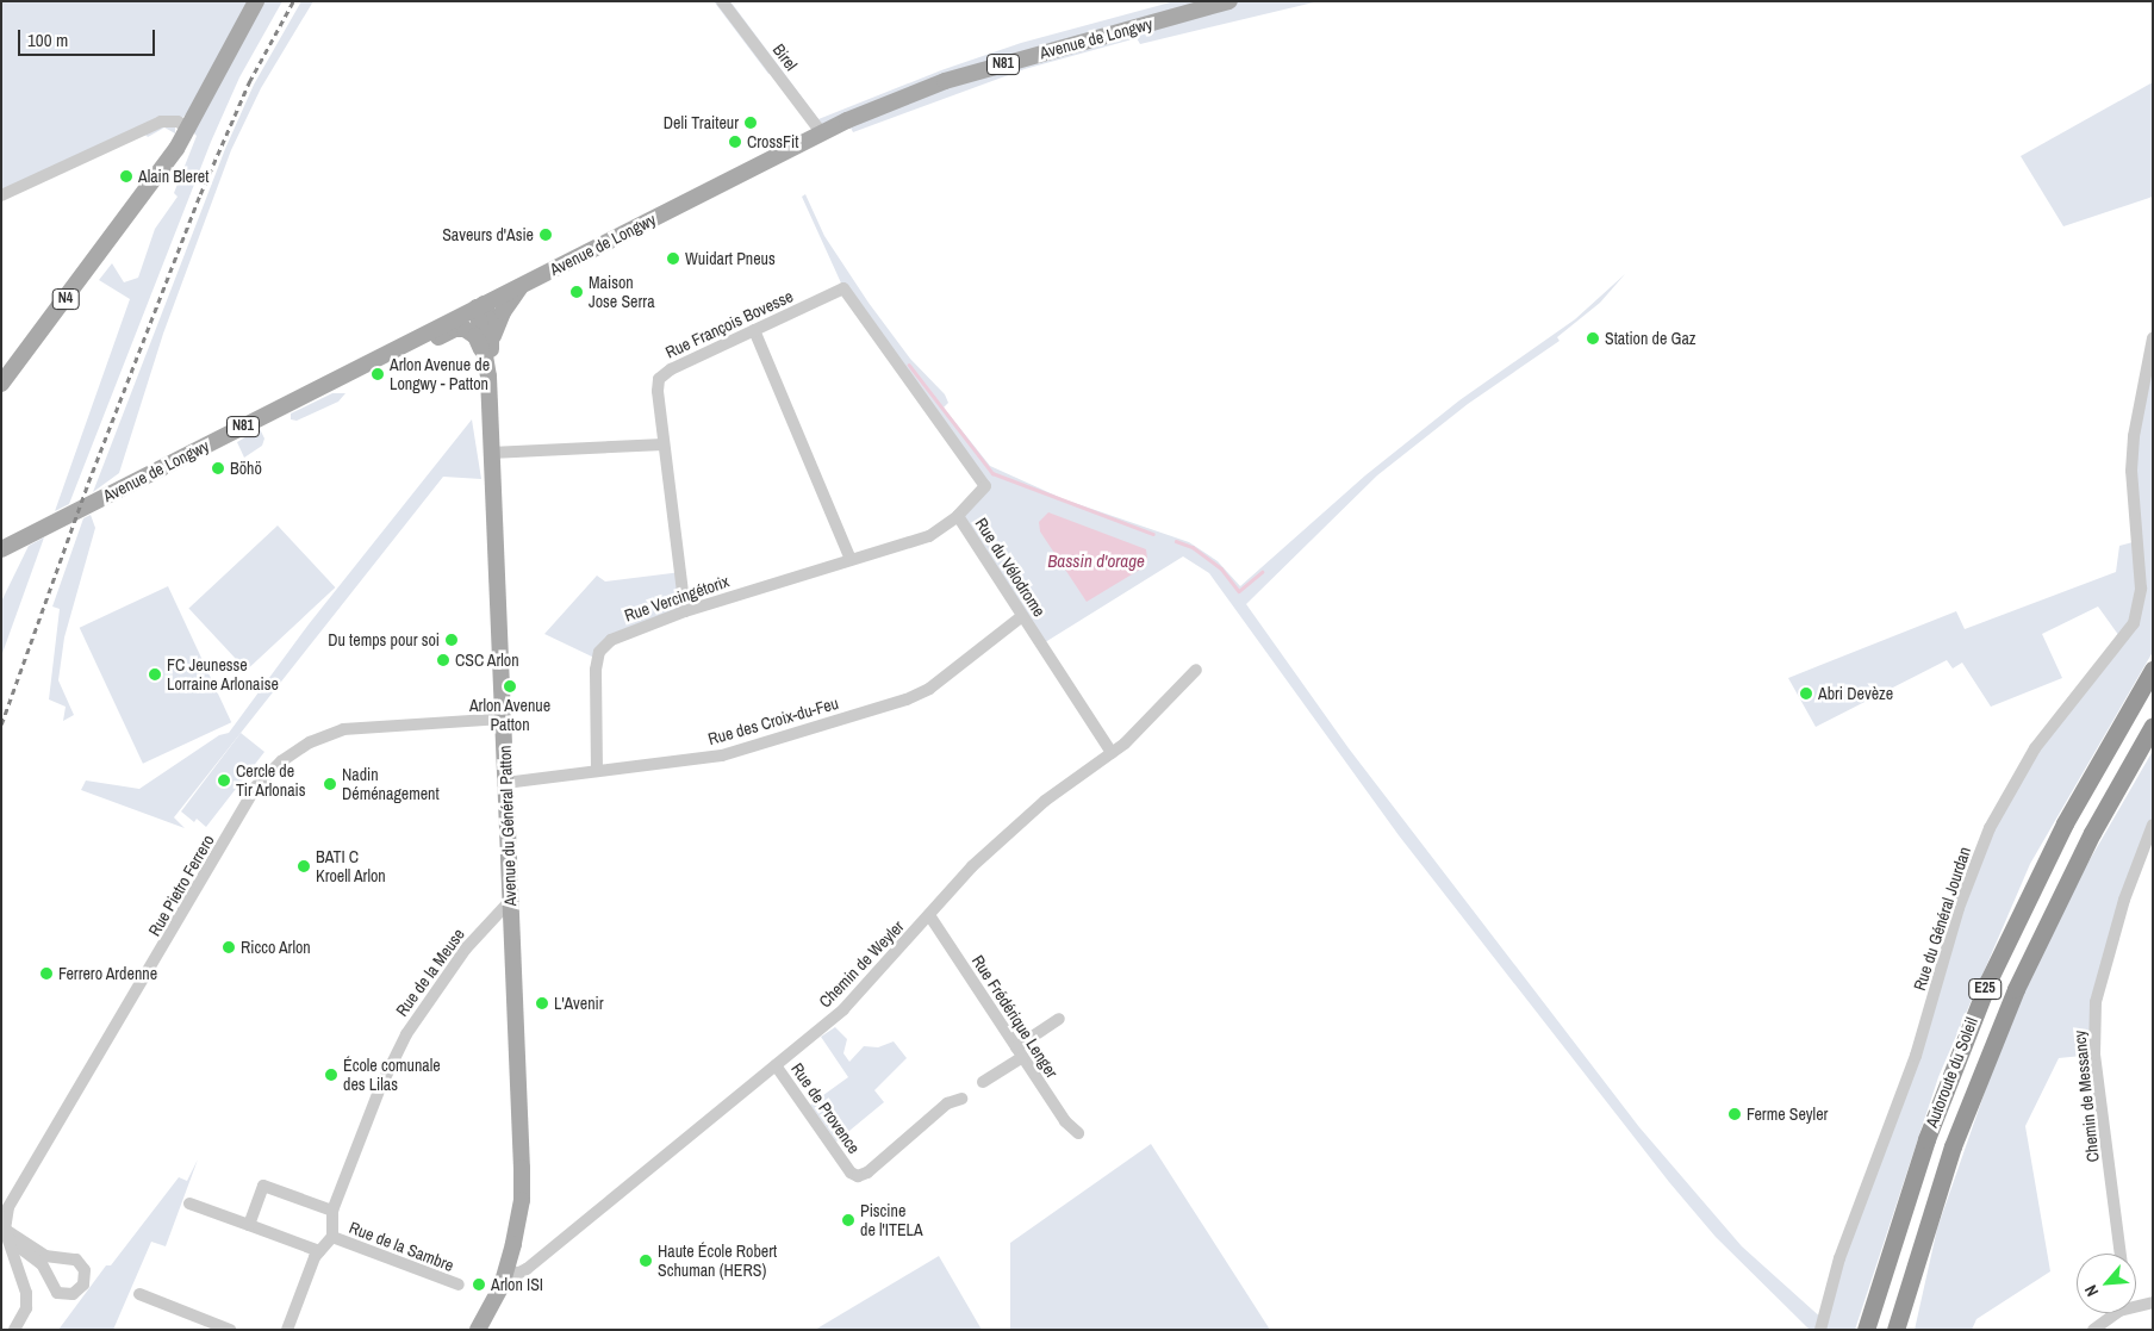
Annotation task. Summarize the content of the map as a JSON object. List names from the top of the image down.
{
  "streets": {
    "highway": ["E25", "Autoroute du Soleil"],
    "main road": [
      "Avenue de Longwy",
      "N81",
      "N4",
      "Avenue du Général Patton"
    ],
    "street": [
      "Birel",
      "Rue François Bovesse",
      "Rue du Vélodrome",
      "Rue Vercingétorix",
      "Rue des Croix-du-Feu",
      "Rue Pietro Ferrero",
      "Rue du Général Jourdan",
      "Chemin de Weyler",
      "Rue de la Meuse",
      "Rue Frédérique Lenger",
      "Chemin de Messancy",
      "Rue de Provence",
      "Rue de la Sambre"
    ]
  },
  "crossings": [
    ["Avenue de Longwy", "Birel"],
    ["Avenue de Longwy", "N81"],
    ["N81", "Avenue du Général Patton"],
    ["Rue François Bovesse", "Rue du Vélodrome"],
    ["Rue François Bovesse", "Rue Vercingétorix"],
    ["Rue du Vélodrome", "Rue Vercingétorix"],
    ["Rue du Vélodrome", "Rue des Croix-du-Feu"],
    ["Rue du Vélodrome", "Chemin de Weyler"],
    ["Rue Vercingétorix", "Rue des Croix-du-Feu"],
    ["Rue des Croix-du-Feu", "Avenue du Général Patton"],
    ["Avenue du Général Patton", "Rue Pietro Ferrero"],
    ["Avenue du Général Patton", "Chemin de Weyler"],
    ["Avenue du Général Patton", "Rue de la Meuse"],
    ["Chemin de Weyler", "Rue Frédérique Lenger"],
    ["Chemin de Weyler", "Rue de Provence"],
    ["Rue de la Meuse", "Rue de la Sambre"]
  ],
  "water": ["Bassin d'orage"],
  "places": [
    "Deli Traiteur",
    "CrossFit",
    "Alain Bleret",
    "Saveurs d'Asie",
    "Wuidart Pneus",
    "Maison Jose Serra",
    "Station de Gaz",
    "Arlon Avenue de Longwy - Patton",
    "Böhö",
    "Du temps pour soi",
    "CSC Arlon",
    "FC Jeunesse Lorraine Arlonaise",
    "Arlon Avenue Patton",
    "Abri Devèze",
    "Cercle de Tir Arlonais",
    "Nadin Déménagement",
    "BATI C Kroell Arlon",
    "Ricco Arlon",
    "Ferrero Ardenne",
    "L'Avenir",
    "École comunale des Lilas",
    "Ferme Seyler",
    "Piscine de l'ITELA",
    "Haute École Robert Schuman (HERS)",
    "Arlon ISI"
  ],
  "scale_bar": "100 m",
  "north": "bottom left"
}
